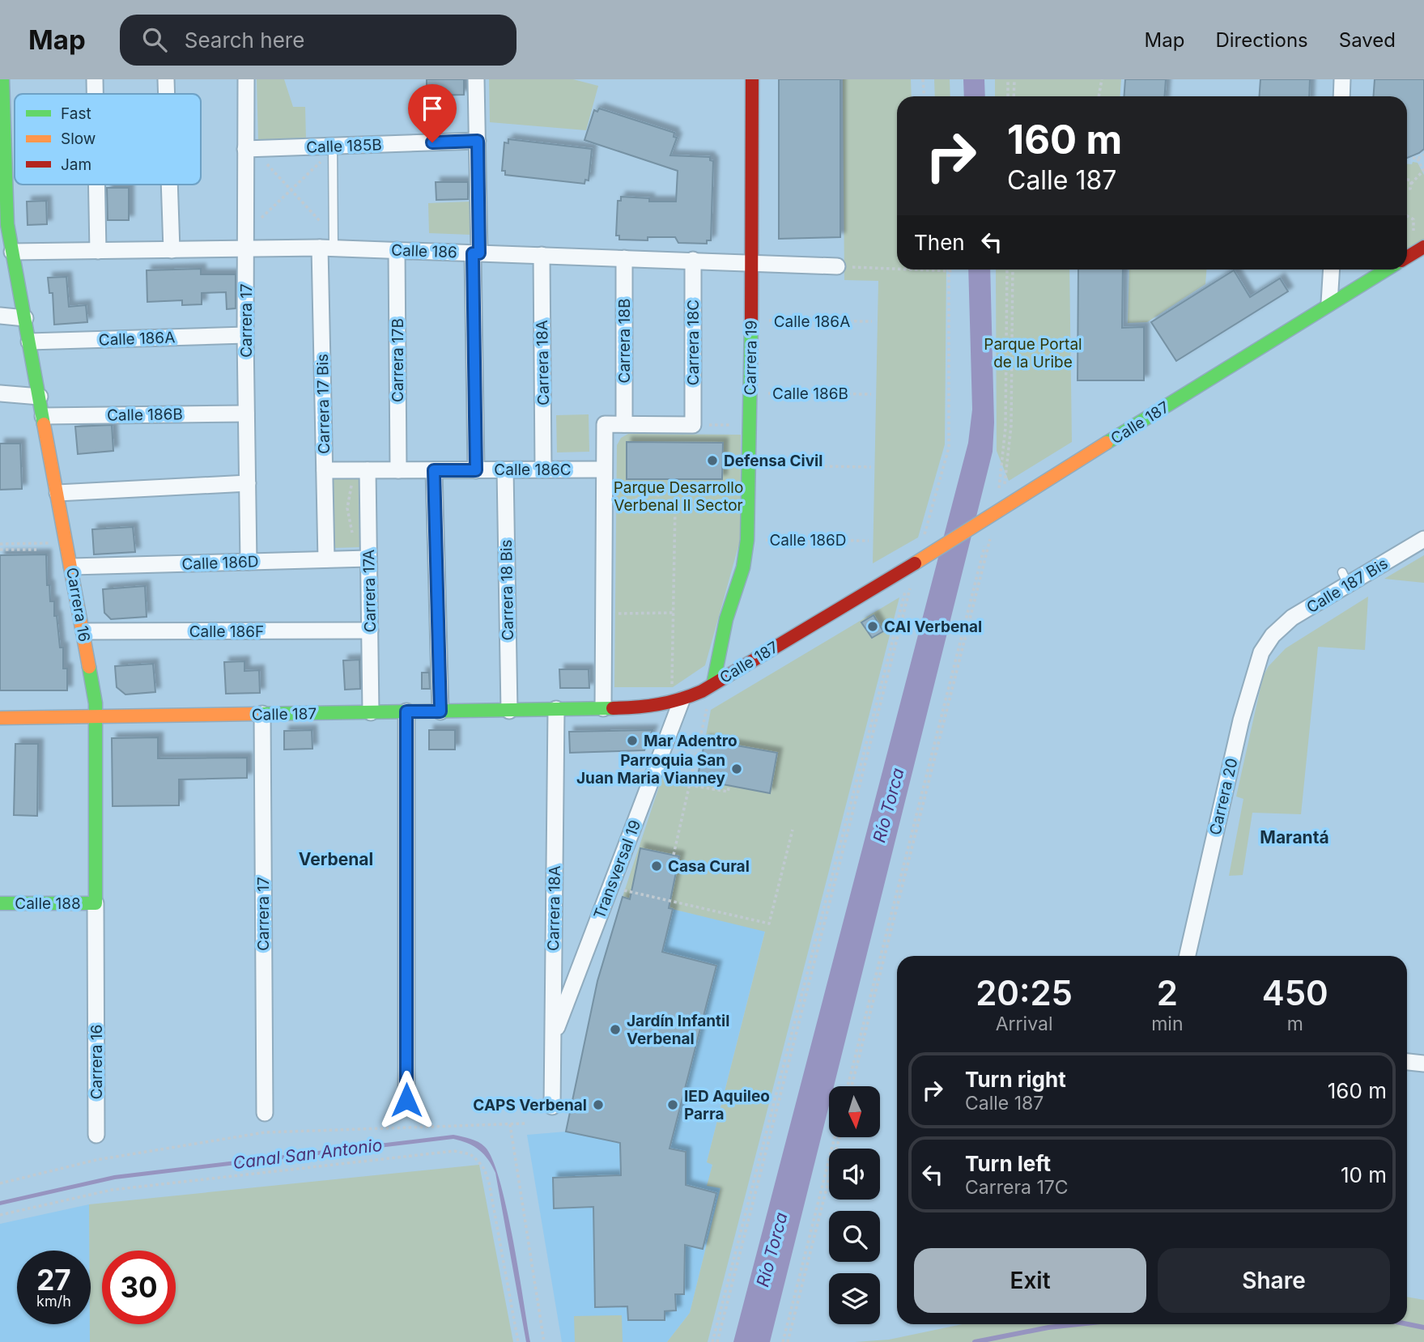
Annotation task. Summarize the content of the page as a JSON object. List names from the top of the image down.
{
  "streets": {
    "street": [
      "Calle 185B",
      "Calle 186",
      "Carrera 17",
      "Calle 186A",
      "Carrera 18B",
      "Carrera 18C",
      "Carrera 19",
      "Carrera 17B",
      "Carrera 18A",
      "Calle 186B",
      "Carrera 17 Bis",
      "Calle 187",
      "Calle 186C",
      "Calle 186D",
      "Calle 187 Bis",
      "Carrera 18 Bis",
      "Carrera 17A",
      "Carrera 16",
      "Calle 186F",
      "Carrera 20",
      "Transversal 19",
      "Calle 188"
    ]
  },
  "crossings": [
    ["Calle 185B", "Carrera 17"],
    ["Calle 186", "Carrera 17"],
    ["Calle 186", "Carrera 18B"],
    ["Calle 186", "Carrera 18C"],
    ["Calle 186", "Carrera 19"],
    ["Calle 186", "Carrera 17B"],
    ["Calle 186", "Carrera 18A"],
    ["Calle 186", "Carrera 17 Bis"],
    ["Calle 186", "Carrera 16"],
    ["Carrera 17", "Calle 186A"],
    ["Carrera 17", "Calle 186B"],
    ["Carrera 17", "Calle 187"],
    ["Carrera 17", "Calle 186D"],
    ["Calle 186A", "Carrera 19"],
    ["Calle 186A", "Carrera 16"],
    ["Carrera 19", "Calle 186B"],
    ["Carrera 19", "Calle 187"],
    ["Carrera 19", "Calle 186D"],
    ["Carrera 17B", "Calle 186C"],
    ["Carrera 18A", "Calle 187"],
    ["Carrera 18A", "Calle 186C"],
    ["Carrera 18A", "Transversal 19"],
    ["Calle 186B", "Carrera 16"],
    ["Carrera 17 Bis", "Calle 186C"],
    ["Carrera 17 Bis", "Calle 186D"],
    ["Calle 187", "Carrera 18 Bis"],
    ["Calle 187", "Carrera 17A"],
    ["Calle 187", "Carrera 16"],
    ["Calle 187", "Transversal 19"],
    ["Calle 186C", "Carrera 18 Bis"],
    ["Calle 186C", "Carrera 17A"],
    ["Calle 186D", "Carrera 17A"],
    ["Calle 186D", "Carrera 16"],
    ["Calle 187 Bis", "Carrera 20"],
    ["Carrera 17A", "Calle 186F"],
    ["Carrera 16", "Calle 186F"],
    ["Carrera 16", "Calle 188"]
  ],
  "districts": ["Marantá", "Verbenal"],
  "water": ["Río Torca", "Canal San Antonio"],
  "parks": ["Parque Portal de la Uribe", "Parque Desarrollo Verbenal II Sector"],
  "places": [
    "Defensa Civil",
    "CAI Verbenal",
    "Mar Adentro",
    "Parroquia San Juan Maria Vianney",
    "Casa Cural",
    "Jardín Infantil Verbenal",
    "CAPS Verbenal",
    "IED Aquileo Parra"
  ],
  "legend": ["Fast", "Slow", "Jam"],
  "north": "bottom",
  "page": {
    "header": "Map",
    "search": "Search here",
    "nav": ["Map", "Directions", "Saved"],
    "turn": ["160 m", "Calle 187"],
    "then": "Then",
    "eta": [
      "20:25",
      "Arrival",
      "2",
      "min",
      "450",
      "m"
    ],
    "list": [
      {
        "name": "Turn right",
        "note": "Calle 187",
        "value": "160 m"
      },
      {
        "name": "Turn left",
        "note": "Carrera 17C",
        "value": "10 m"
      }
    ],
    "buttons": ["Exit", "Share"],
    "speed": "27 km/h",
    "limit": "30"
  }
}
